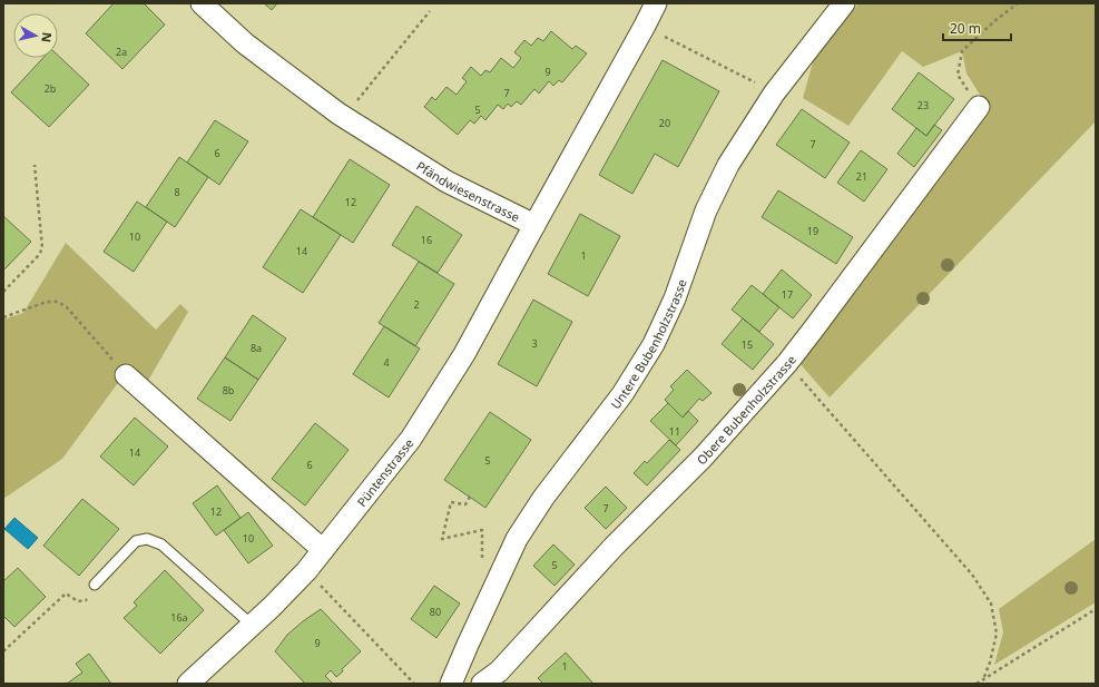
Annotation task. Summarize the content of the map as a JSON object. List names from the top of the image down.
{
  "streets": {
    "street": [
      "Pfändwiesenstrasse",
      "Untere Bubenholzstrasse",
      "Obere Bubenholzstrasse",
      "Püntenstrasse"
    ]
  },
  "crossings": [
    ["Pfändwiesenstrasse", "Püntenstrasse"]
  ],
  "house_numbers": [
    "2a",
    "9",
    "2b",
    "7",
    "23",
    "5",
    "20",
    "7",
    "6",
    "21",
    "8",
    "12",
    "19",
    "10",
    "16",
    "14",
    "1",
    "17",
    "2",
    "3",
    "15",
    "8a",
    "4",
    "8b",
    "11",
    "14",
    "5",
    "6",
    "7",
    "12",
    "10",
    "5",
    "80",
    "16a",
    "9",
    "1"
  ],
  "scale_bar": "20 m",
  "north": "right"
}
